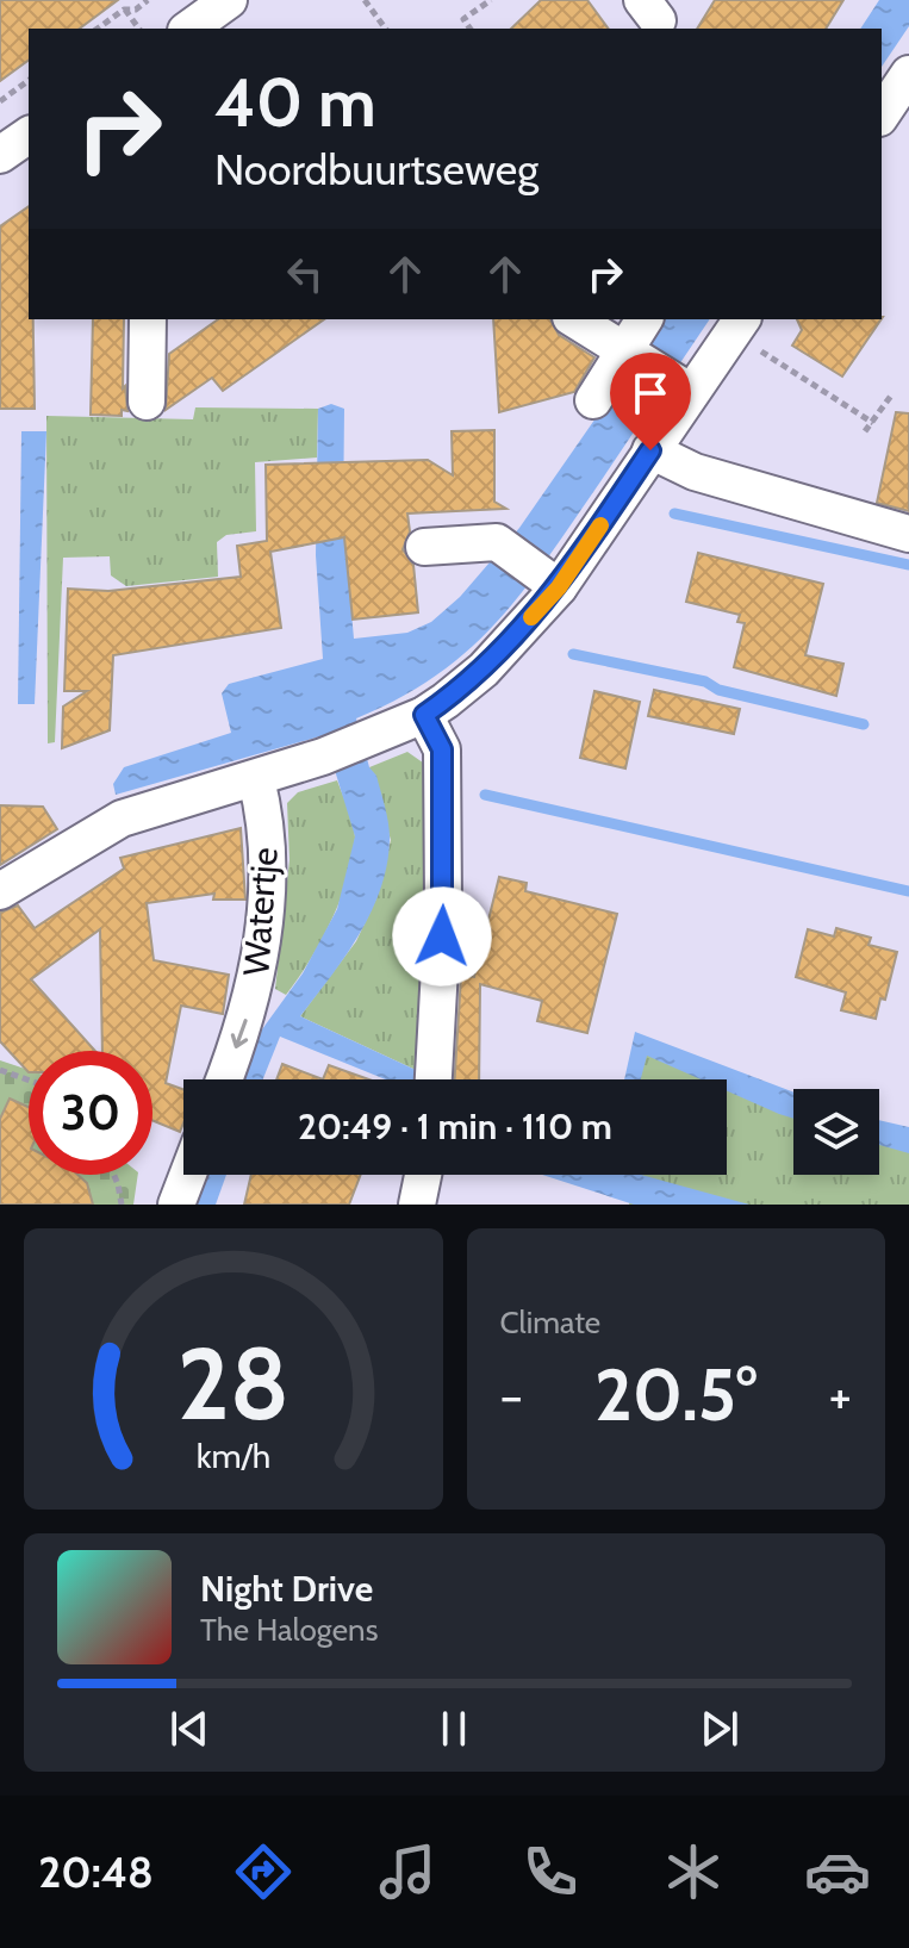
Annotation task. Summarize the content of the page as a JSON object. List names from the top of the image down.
{
  "streets": {
    "street": ["Watertje"]
  },
  "page": {
    "turn": ["40 m", "Noordbuurtseweg"],
    "limit": "30",
    "trip": "20:49 · 1 min · 110 m",
    "tile": "Climate",
    "heat": ["−", "20.5°", "+"],
    "song": ["Night Drive", "The Halogens"],
    "tabs": "20:48",
    "gauge": ["28", "km/h"]
  }
}
